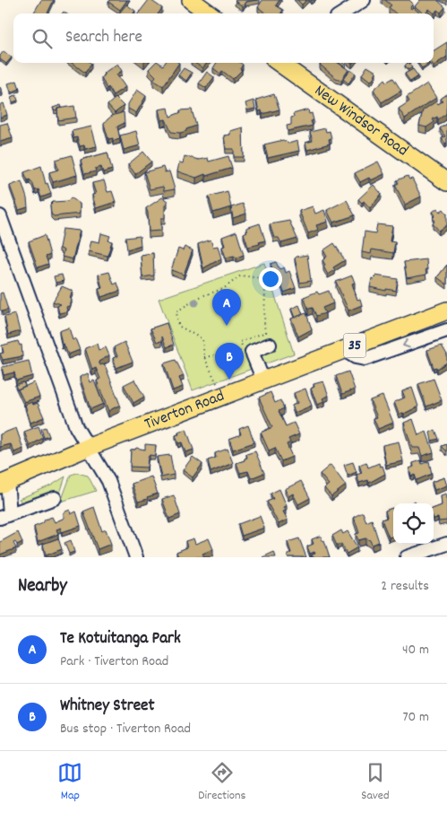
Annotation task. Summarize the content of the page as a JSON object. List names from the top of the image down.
{
  "streets": {
    "main road": ["New Windsor Road", "35", "Tiverton Road"]
  },
  "page": {
    "search": "Search here",
    "pins": ["A", "B"],
    "heading": ["Nearby", "2 results"],
    "list": [
      {
        "mark": "A",
        "name": "Te Kotuitanga Park",
        "note": "Park · Tiverton Road",
        "value": "40 m"
      },
      {
        "mark": "B",
        "name": "Whitney Street",
        "note": "Bus stop · Tiverton Road",
        "value": "70 m"
      }
    ],
    "nav": ["Map", "Directions", "Saved"]
  }
}
